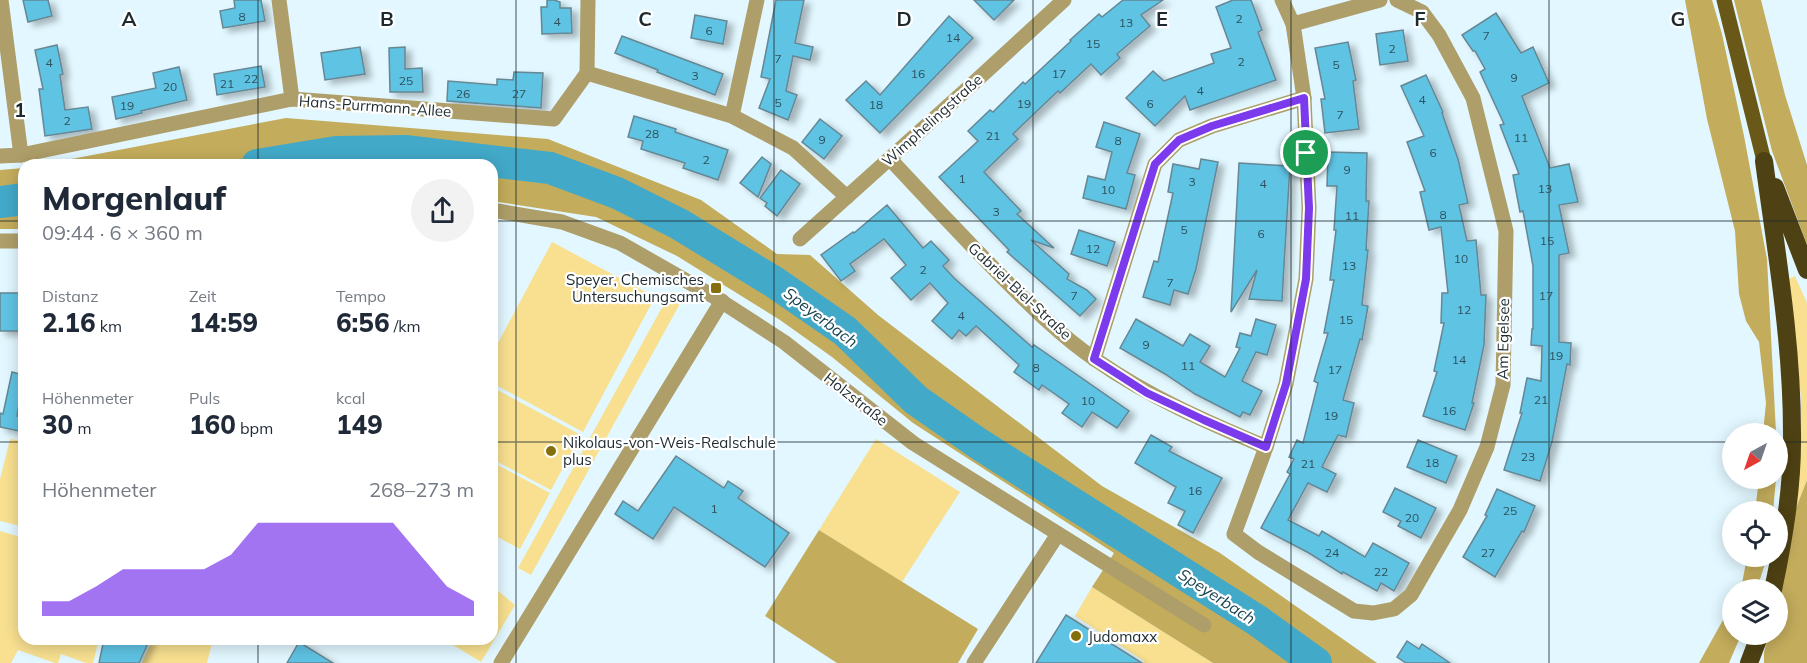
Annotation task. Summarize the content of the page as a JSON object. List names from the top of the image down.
{
  "streets": {
    "street": [
      "Hans-Purrmann-Allee",
      "Wimphelingstraße",
      "Gabriel-Biel-Straße",
      "Am Egelsee",
      "Holzstraße"
    ]
  },
  "crossings": [
    ["Wimphelingstraße", "Gabriel-Biel-Straße"],
    ["Gabriel-Biel-Straße", "Am Egelsee"]
  ],
  "water": ["Speyerbach"],
  "places": {
    "transit": ["Speyer, Chemisches Untersuchungsamt"],
    "other": ["Nikolaus-von-Weis-Realschule plus", "Judomaxx"]
  },
  "house_numbers": [
    "8",
    "2",
    "4",
    "13",
    "6",
    "7",
    "14",
    "15",
    "2",
    "7",
    "2",
    "4",
    "5",
    "16",
    "17",
    "3",
    "9",
    "22",
    "25",
    "21",
    "20",
    "4",
    "26",
    "27",
    "4",
    "5",
    "19",
    "6",
    "18",
    "19",
    "7",
    "2",
    "28",
    "21",
    "11",
    "9",
    "8",
    "6",
    "2",
    "9",
    "1",
    "3",
    "4",
    "13",
    "10",
    "3",
    "8",
    "11",
    "5",
    "6",
    "15",
    "12",
    "10",
    "13",
    "2",
    "7",
    "7",
    "17",
    "12",
    "4",
    "15",
    "9",
    "19",
    "14",
    "11",
    "8",
    "17",
    "21",
    "10",
    "16",
    "19",
    "23",
    "18",
    "21",
    "16",
    "1",
    "25",
    "20",
    "24",
    "27",
    "22"
  ],
  "north": "bottom left",
  "page": {
    "heading": ["Morgenlauf", "09:44 · 6 × 360 m"],
    "stats": [
      ["Distanz", "2.16 km"],
      ["Zeit", "14:59"],
      ["Tempo", "6:56 /km"],
      ["Höhenmeter", "30 m"],
      ["Puls", "160 bpm"],
      ["kcal", "149"]
    ],
    "chart": ["Höhenmeter", "268–273 m"]
  },
  "grid": {
    "columns": [
      "A",
      "B",
      "C",
      "D",
      "E",
      "F",
      "G"
    ],
    "rows": ["1"]
  }
}
